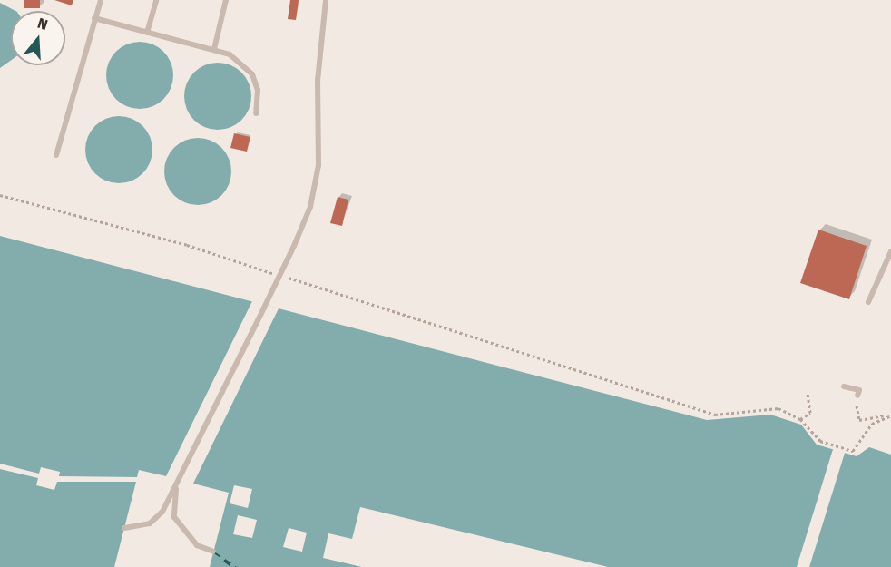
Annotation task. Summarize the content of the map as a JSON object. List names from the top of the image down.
{
  "north": "top"
}
